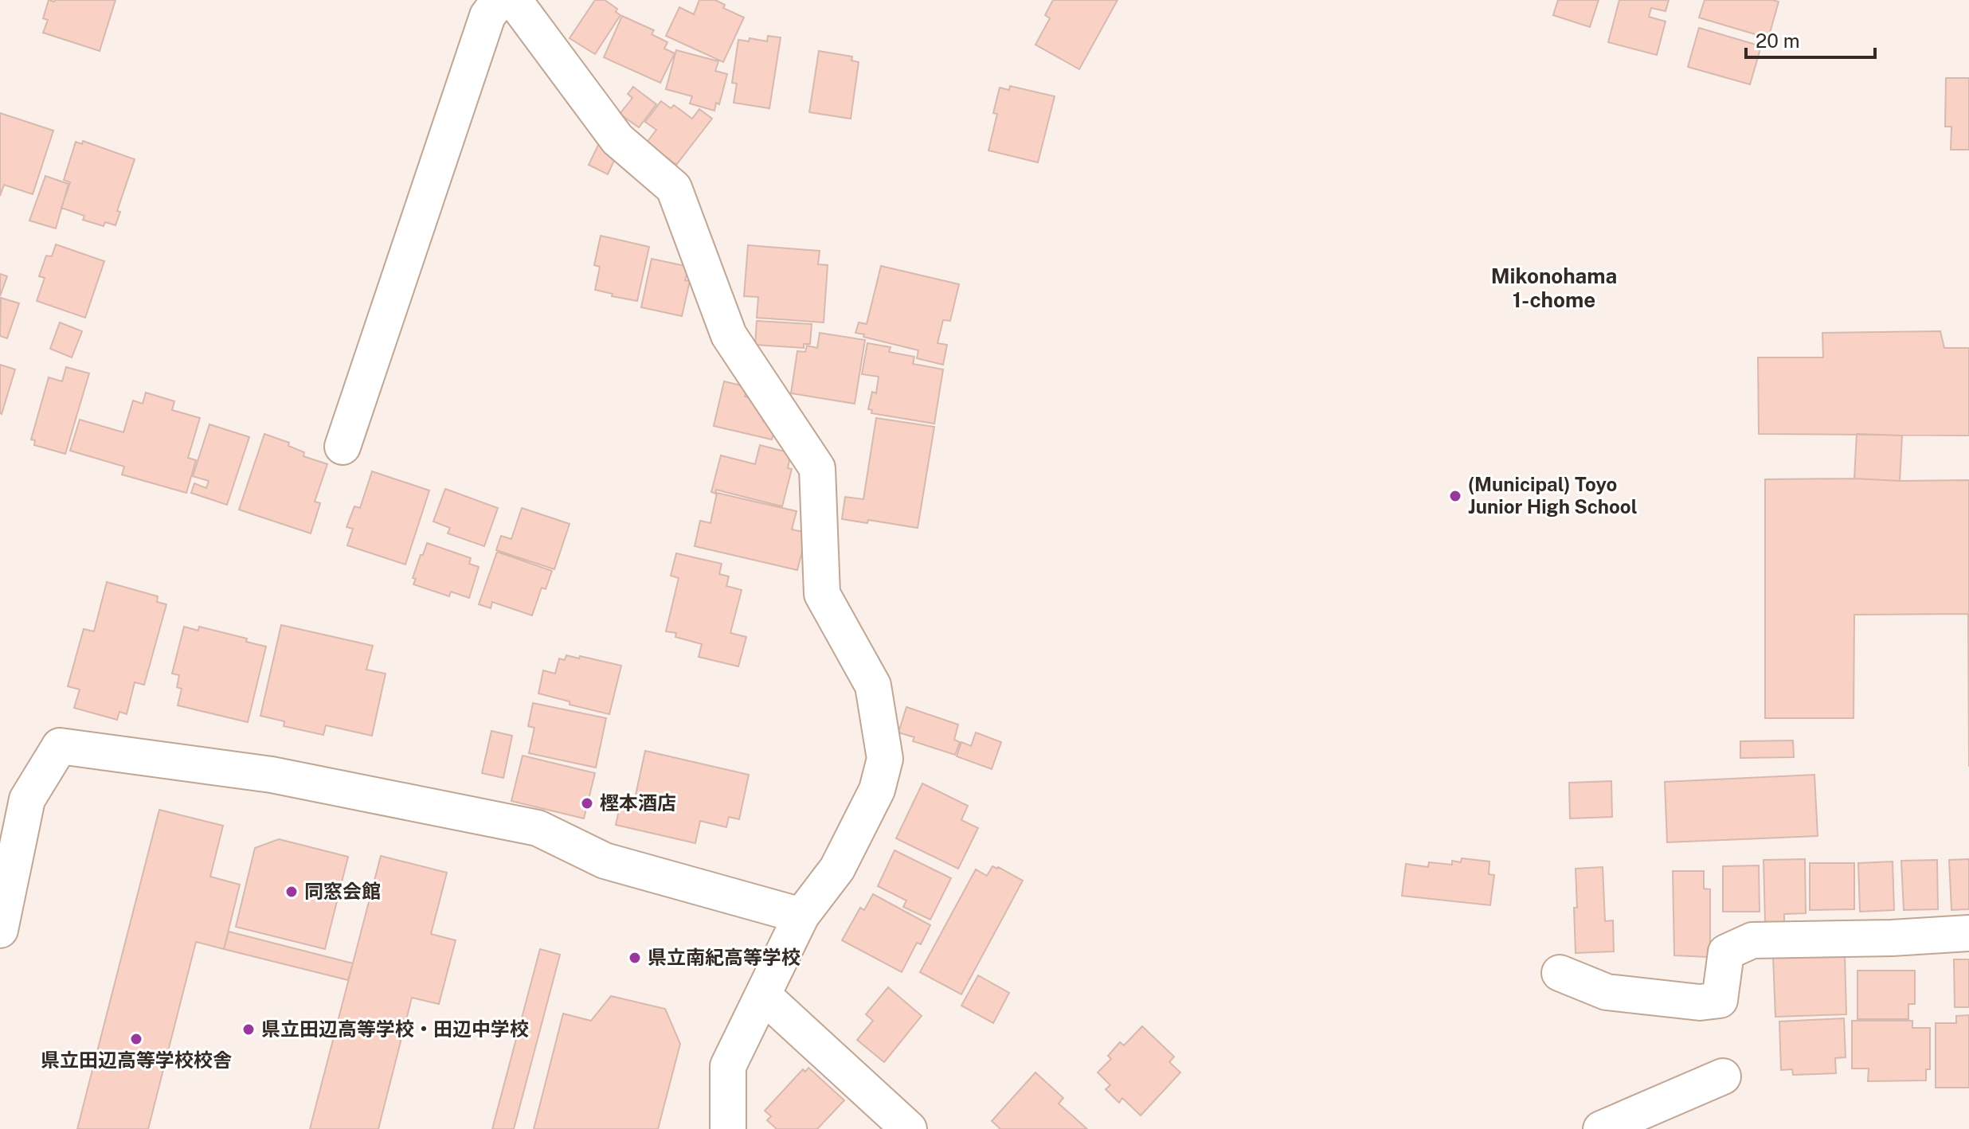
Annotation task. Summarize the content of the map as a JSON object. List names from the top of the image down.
{
  "districts": ["Mikonohama 1-chome"],
  "places": [
    "(Municipal) Toyo Junior High School",
    "樫本酒店",
    "同窓会館",
    "県立南紀高等学校",
    "県立田辺高等学校・田辺中学校",
    "県立田辺高等学校校舎"
  ],
  "scale_bar": "20 m"
}
